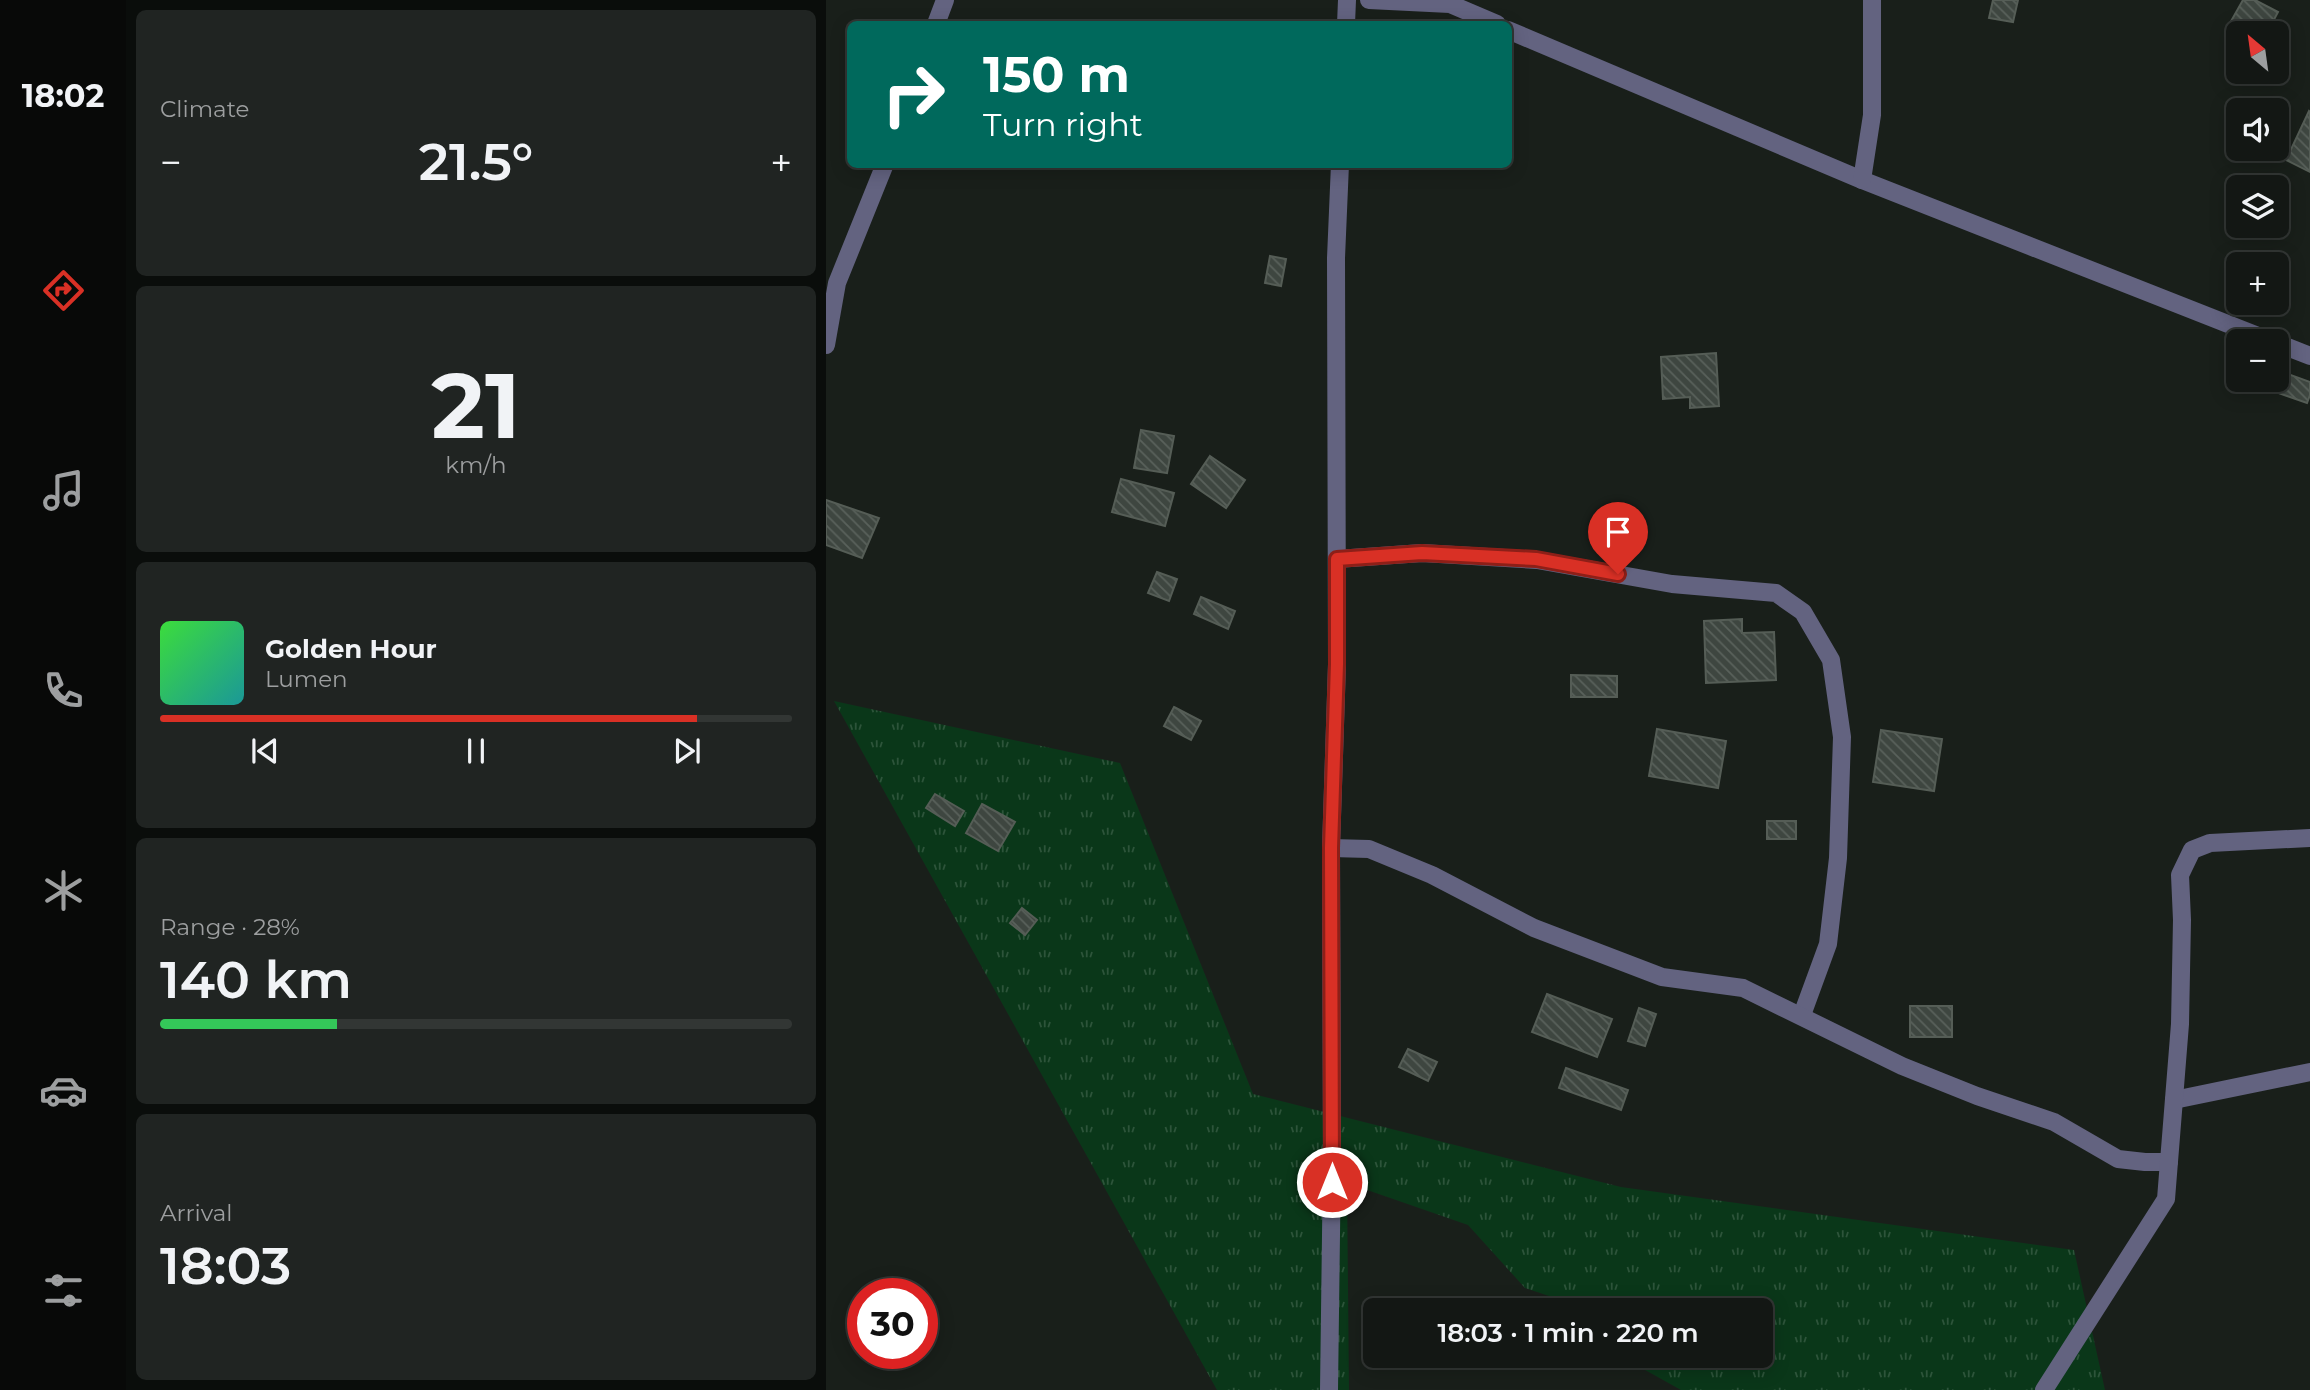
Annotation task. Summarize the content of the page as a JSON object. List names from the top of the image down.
{
  "north": "top left",
  "page": {
    "tabs": "18:02",
    "tile": [
      "Climate",
      ["21", "km/h"],
      ["Range · 28%", "140 km"],
      ["Arrival", "18:03"]
    ],
    "map_buttons": ["+", "−"],
    "turn": ["150 m", "Turn right"],
    "heat": ["−", "21.5°", "+"],
    "song": ["Golden Hour", "Lumen"],
    "limit": "30",
    "trip": "18:03 · 1 min · 220 m"
  }
}
